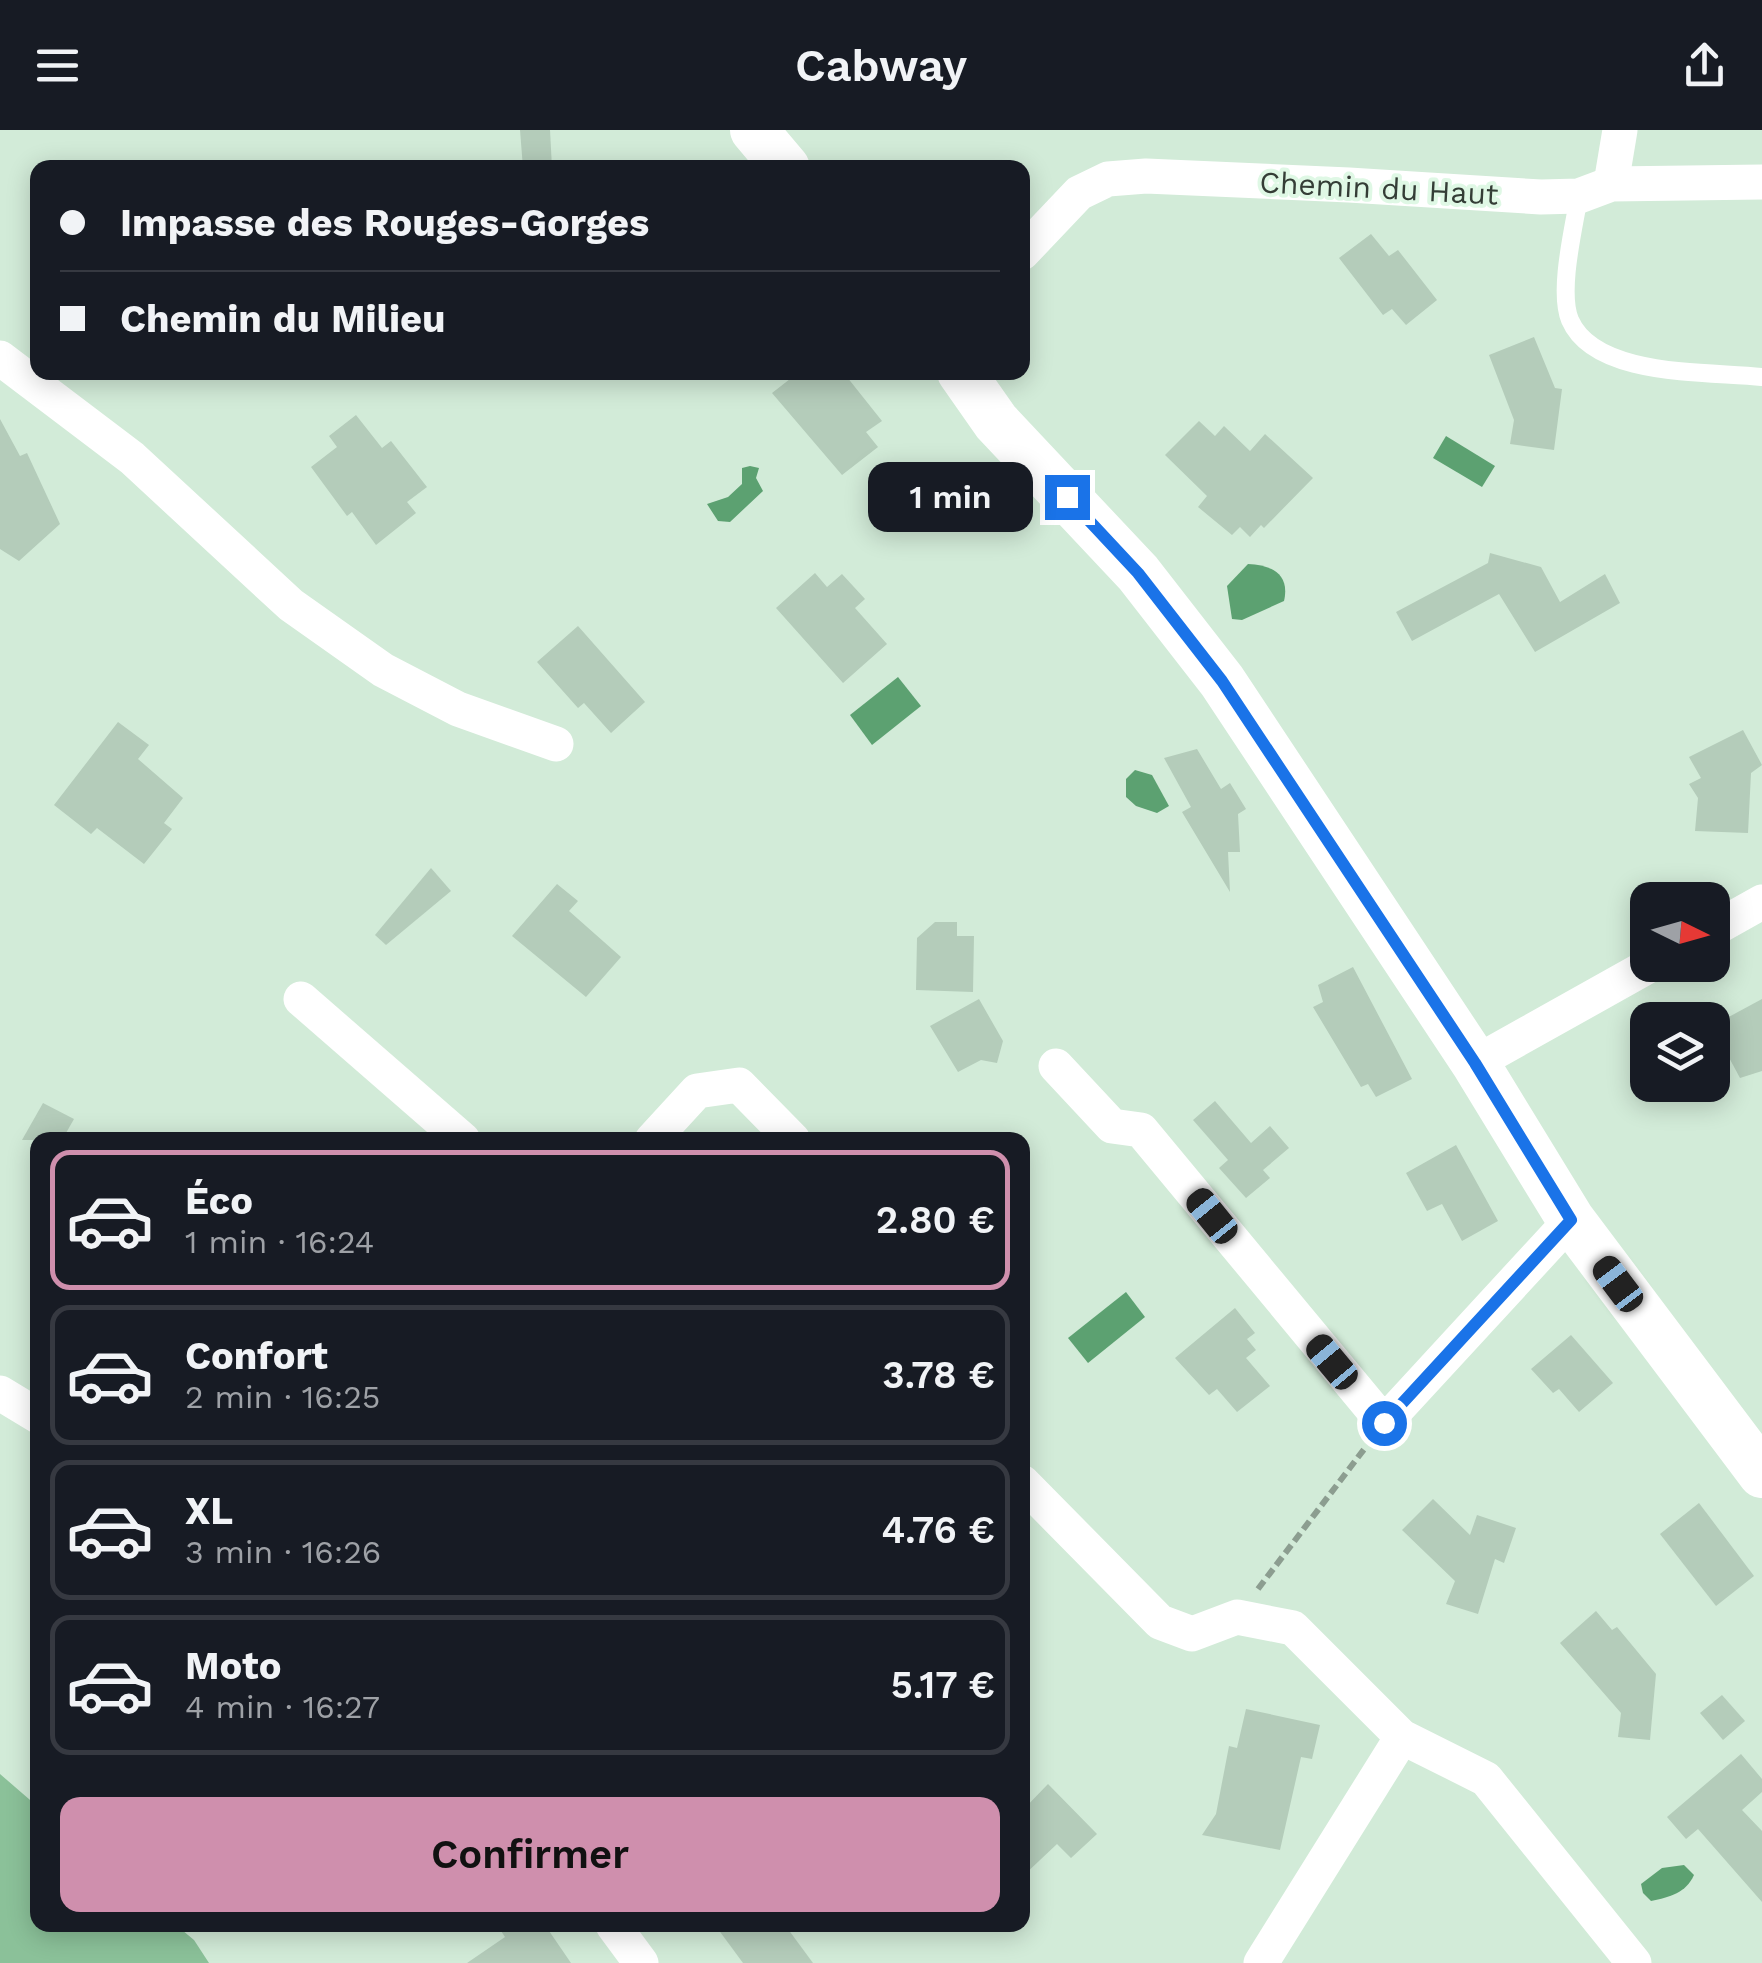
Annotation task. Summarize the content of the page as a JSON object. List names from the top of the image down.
{
  "streets": {
    "street": ["Chemin du Haut"]
  },
  "north": "right",
  "page": {
    "header": "Cabway",
    "banner": ["Impasse des Rouges-Gorges", "Chemin du Milieu"],
    "bubble": "1 min",
    "list": [
      {
        "name": "Éco",
        "note": "1 min · 16:24",
        "value": "2.80 €"
      },
      {
        "name": "Confort",
        "note": "2 min · 16:25",
        "value": "3.78 €"
      },
      {
        "name": "XL",
        "note": "3 min · 16:26",
        "value": "4.76 €"
      },
      {
        "name": "Moto",
        "note": "4 min · 16:27",
        "value": "5.17 €"
      }
    ],
    "buttons": "Confirmer"
  }
}
